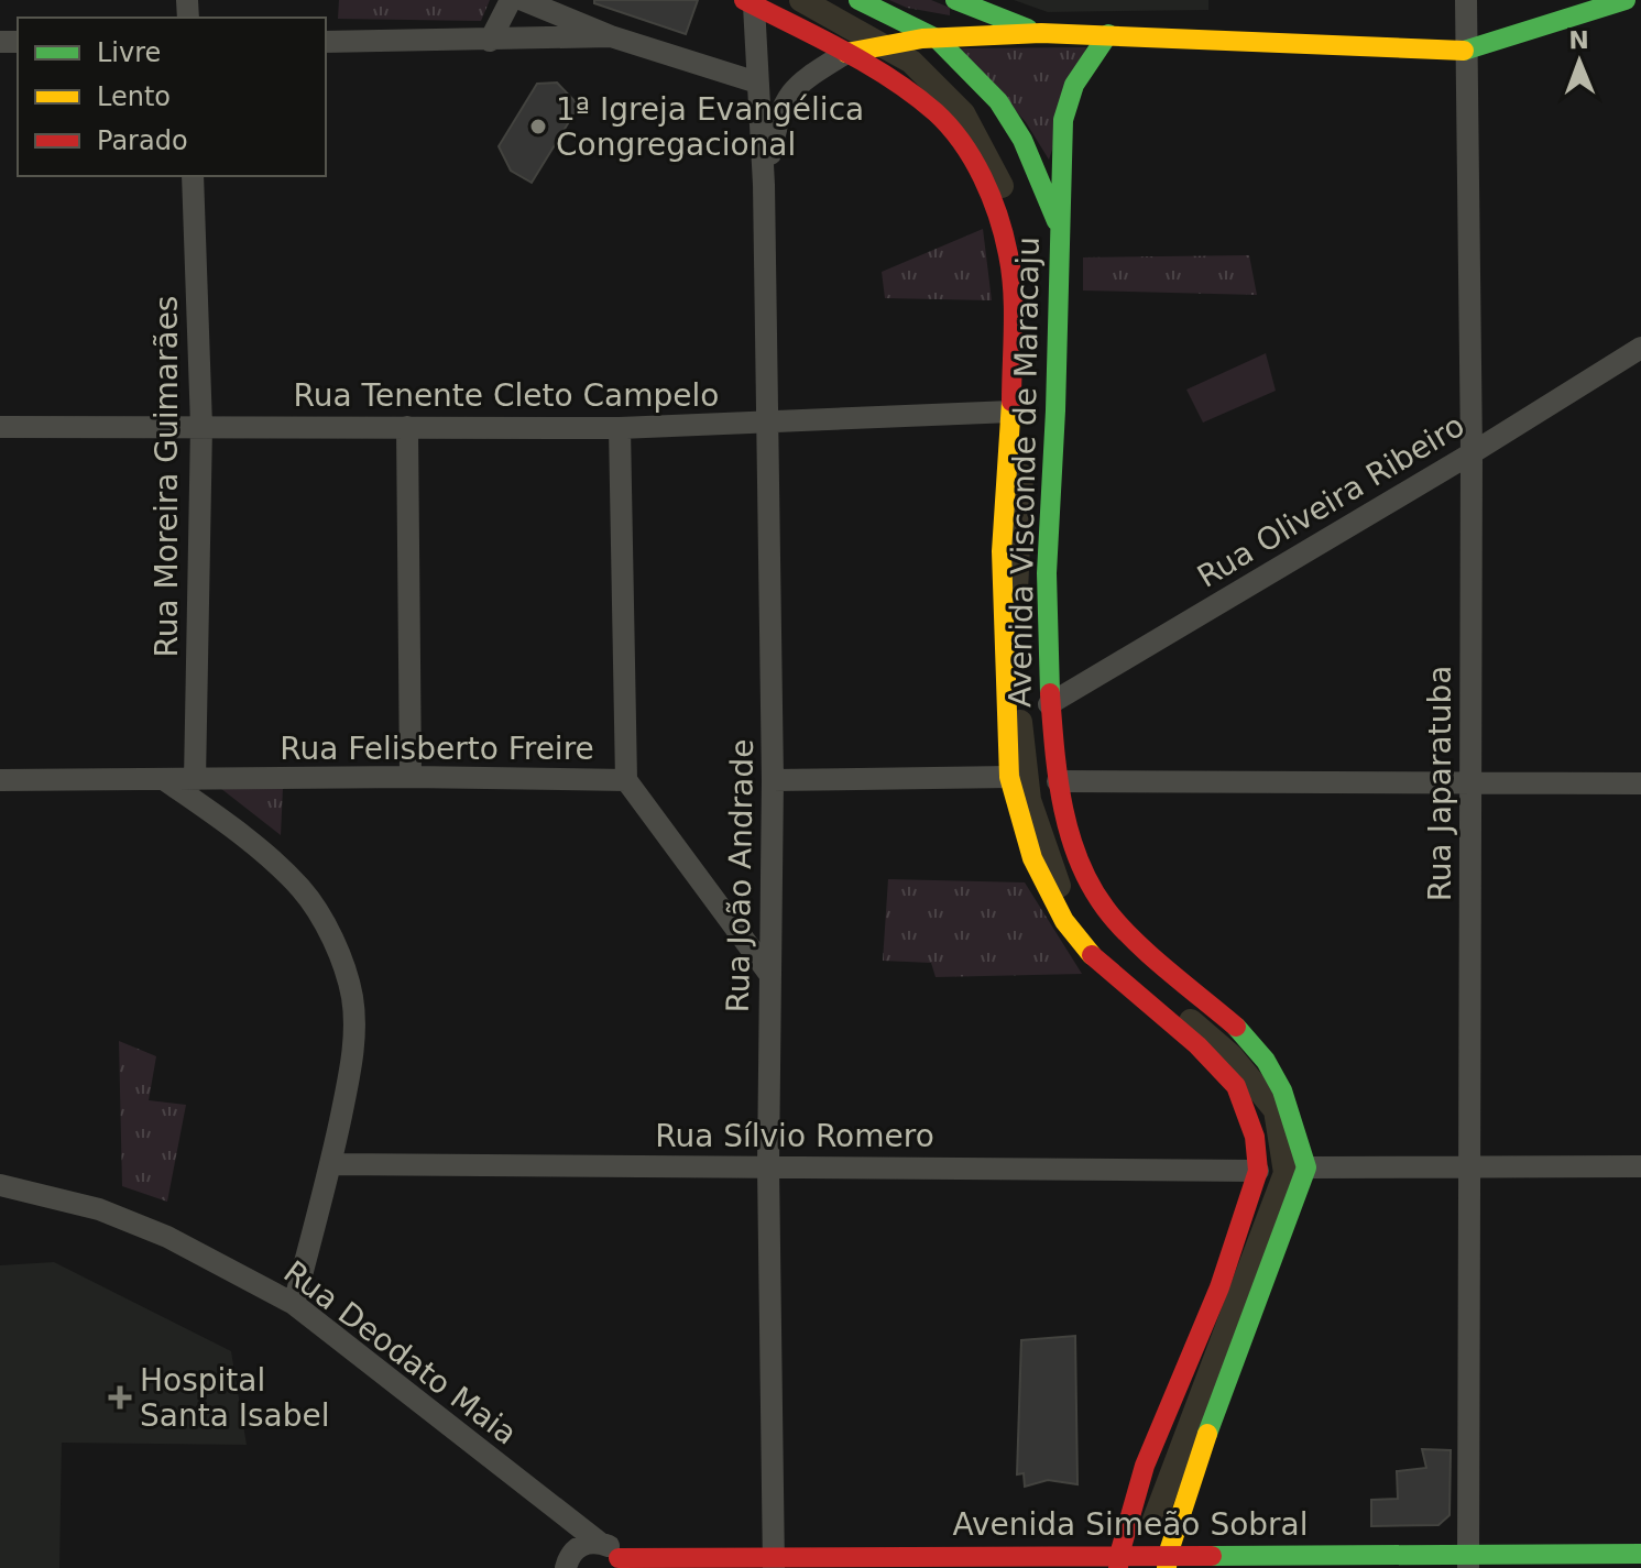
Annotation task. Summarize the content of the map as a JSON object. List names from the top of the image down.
{
  "streets": {
    "main road": ["Avenida Visconde de Maracaju", "Avenida Simeão Sobral"],
    "street": [
      "Rua Tenente Cleto Campelo",
      "Rua Moreira Guimarães",
      "Rua Oliveira Ribeiro",
      "Rua Felisberto Freire",
      "Rua Japaratuba",
      "Rua João Andrade",
      "Rua Sílvio Romero",
      "Rua Deodato Maia"
    ]
  },
  "crossings": [
    ["Rua Tenente Cleto Campelo", "Avenida Visconde de Maracaju"],
    ["Rua Tenente Cleto Campelo", "Rua Moreira Guimarães"],
    ["Rua Tenente Cleto Campelo", "Rua João Andrade"],
    ["Avenida Visconde de Maracaju", "Rua Oliveira Ribeiro"],
    ["Avenida Visconde de Maracaju", "Rua João Andrade"],
    ["Avenida Visconde de Maracaju", "Rua Sílvio Romero"],
    ["Avenida Visconde de Maracaju", "Avenida Simeão Sobral"],
    ["Rua Moreira Guimarães", "Rua Felisberto Freire"],
    ["Rua Oliveira Ribeiro", "Rua Japaratuba"],
    ["Rua Felisberto Freire", "Rua João Andrade"],
    ["Rua Japaratuba", "Avenida Simeão Sobral"],
    ["Rua João Andrade", "Rua Sílvio Romero"],
    ["Rua João Andrade", "Avenida Simeão Sobral"],
    ["Rua Deodato Maia", "Avenida Simeão Sobral"]
  ],
  "places": {
    "other": ["1ª Igreja Evangélica Congregacional"],
    "health": ["Hospital Santa Isabel"]
  },
  "legend": ["Livre", "Lento", "Parado"],
  "north": "top"
}
